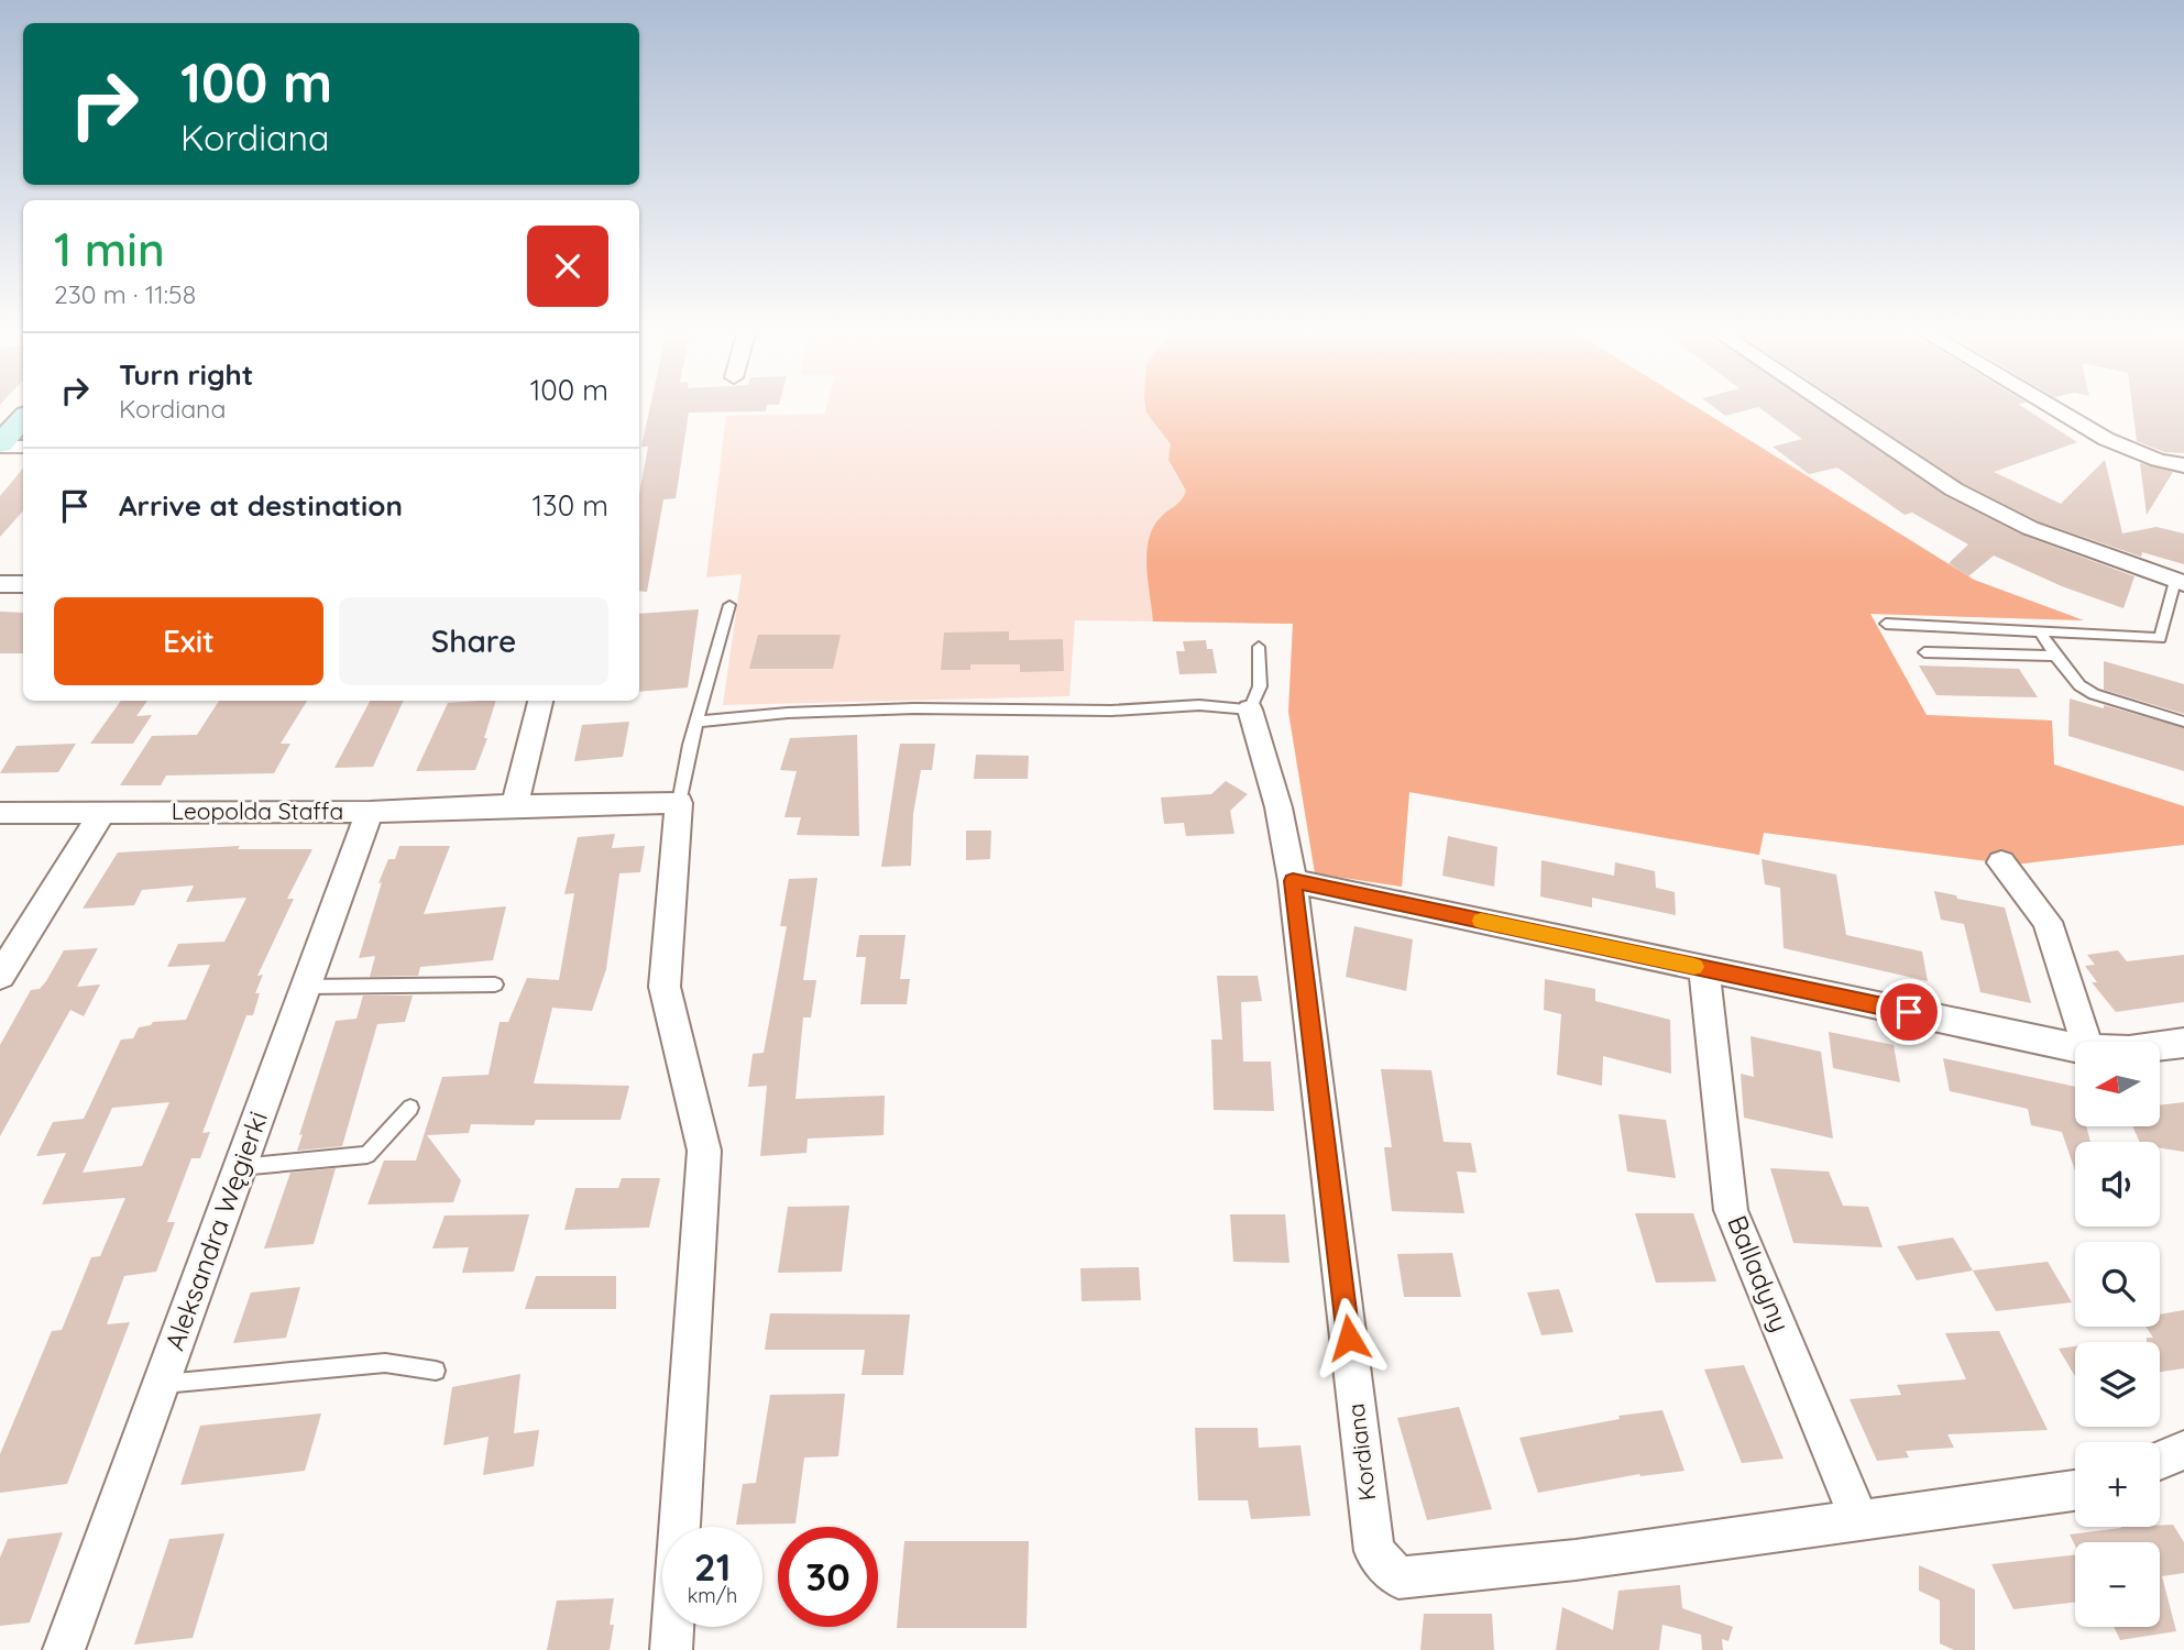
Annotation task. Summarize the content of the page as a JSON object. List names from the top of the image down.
{
  "streets": {
    "street": [
      "Leopolda Staffa",
      "Aleksandra Węgierki",
      "Balladyny",
      "Kordiana"
    ]
  },
  "crossings": [
    ["Leopolda Staffa", "Aleksandra Węgierki"],
    ["Balladyny", "Kordiana"]
  ],
  "north": "left",
  "page": {
    "turn": ["100 m", "Kordiana"],
    "heading": ["1 min", "230 m · 11:58"],
    "list": [
      {
        "name": "Turn right",
        "note": "Kordiana",
        "value": "100 m"
      },
      {
        "name": "Arrive at destination",
        "value": "130 m"
      }
    ],
    "buttons": ["Exit", "Share"],
    "map_buttons": ["+", "−"],
    "speed": "21 km/h",
    "limit": "30"
  }
}
